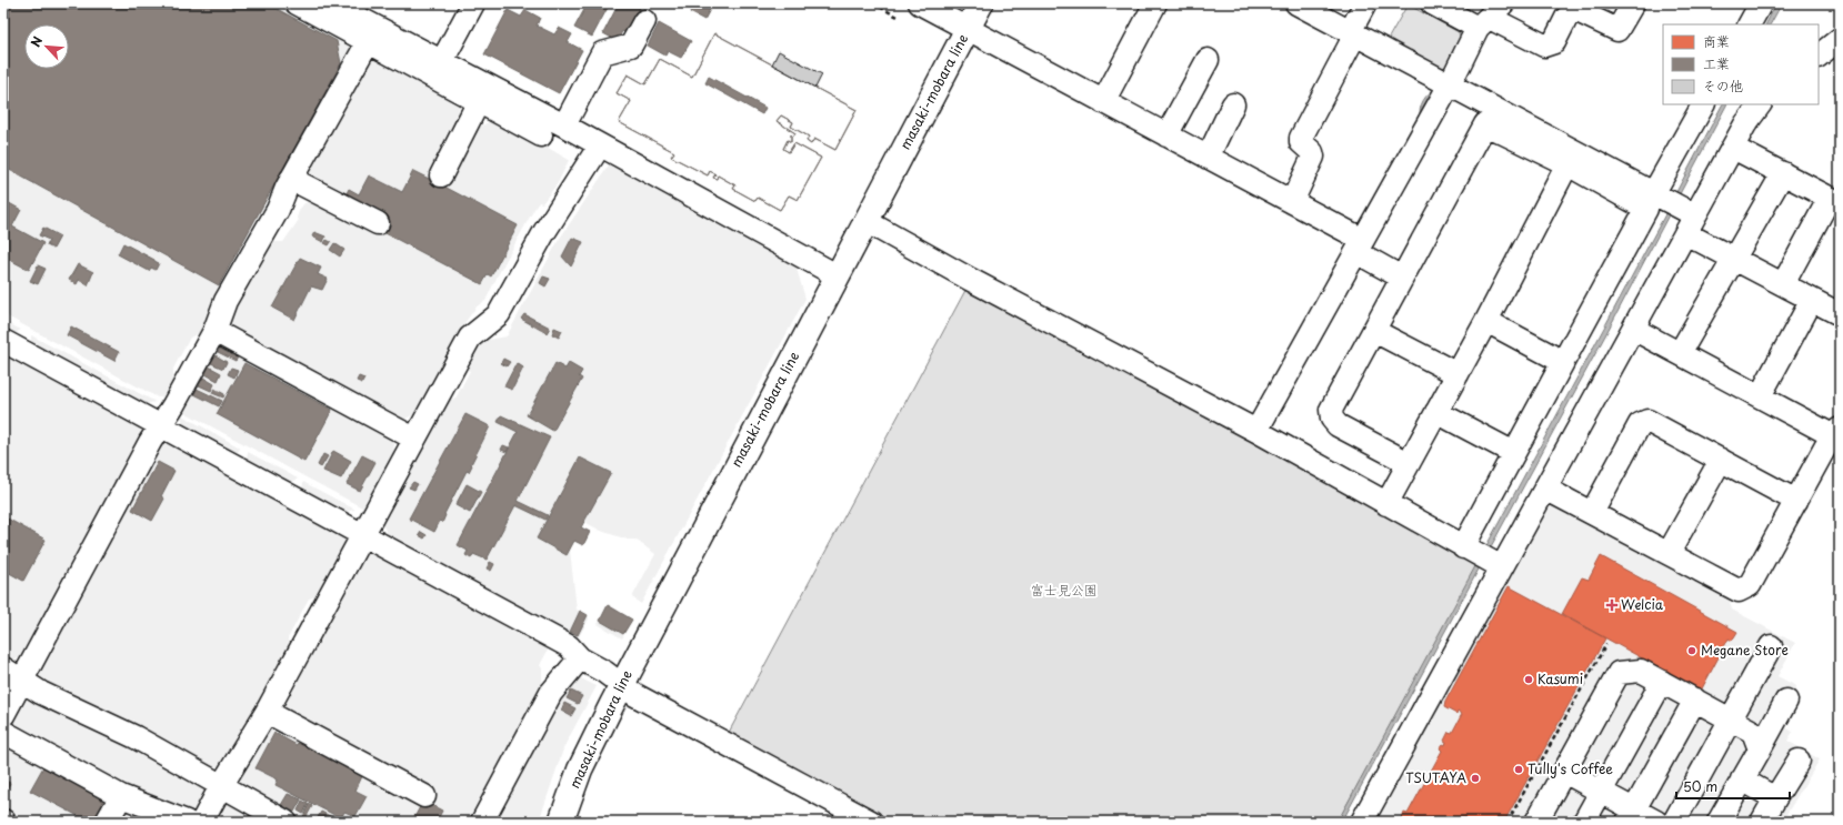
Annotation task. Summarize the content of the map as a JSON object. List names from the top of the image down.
{
  "streets": {
    "main road": ["masaki-mobara line"]
  },
  "parks": ["富士見公園"],
  "places": {
    "health": ["Welcia"],
    "other": [
      "Megane Store",
      "Kasumi",
      "Tully's Coffee",
      "TSUTAYA"
    ]
  },
  "legend": ["商業", "工業", "その他"],
  "scale_bar": "50 m",
  "north": "top left"
}
